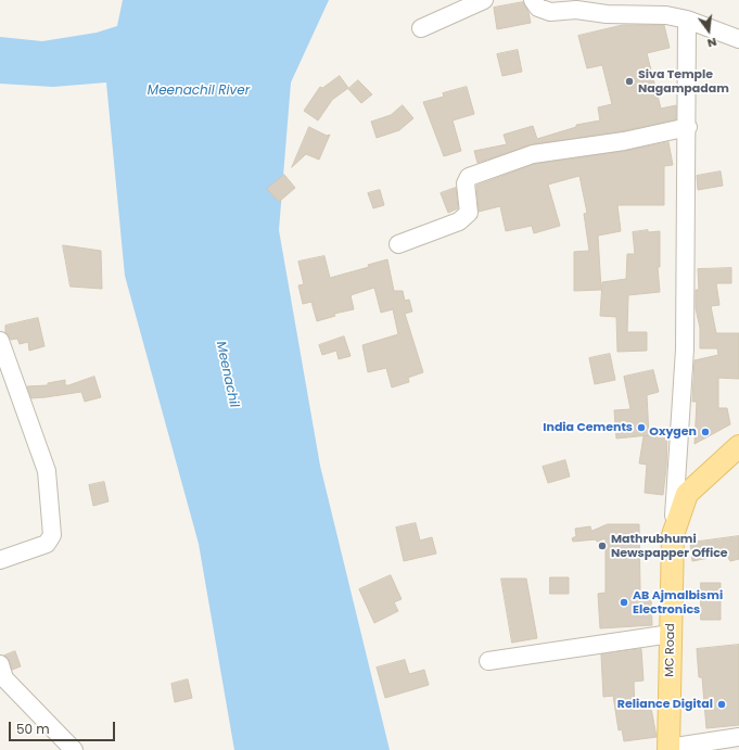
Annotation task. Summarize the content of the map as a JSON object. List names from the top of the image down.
{
  "streets": {
    "main road": ["MC Road"]
  },
  "water": ["Meenachil River", "Meenachil"],
  "places": [
    "Siva Temple Nagampadam",
    "India Cements",
    "Oxygen",
    "Mathrubhumi Newspapper Office",
    "AB Ajmalbismi Electronics",
    "Reliance Digital"
  ],
  "scale_bar": "50 m",
  "north": "bottom"
}
